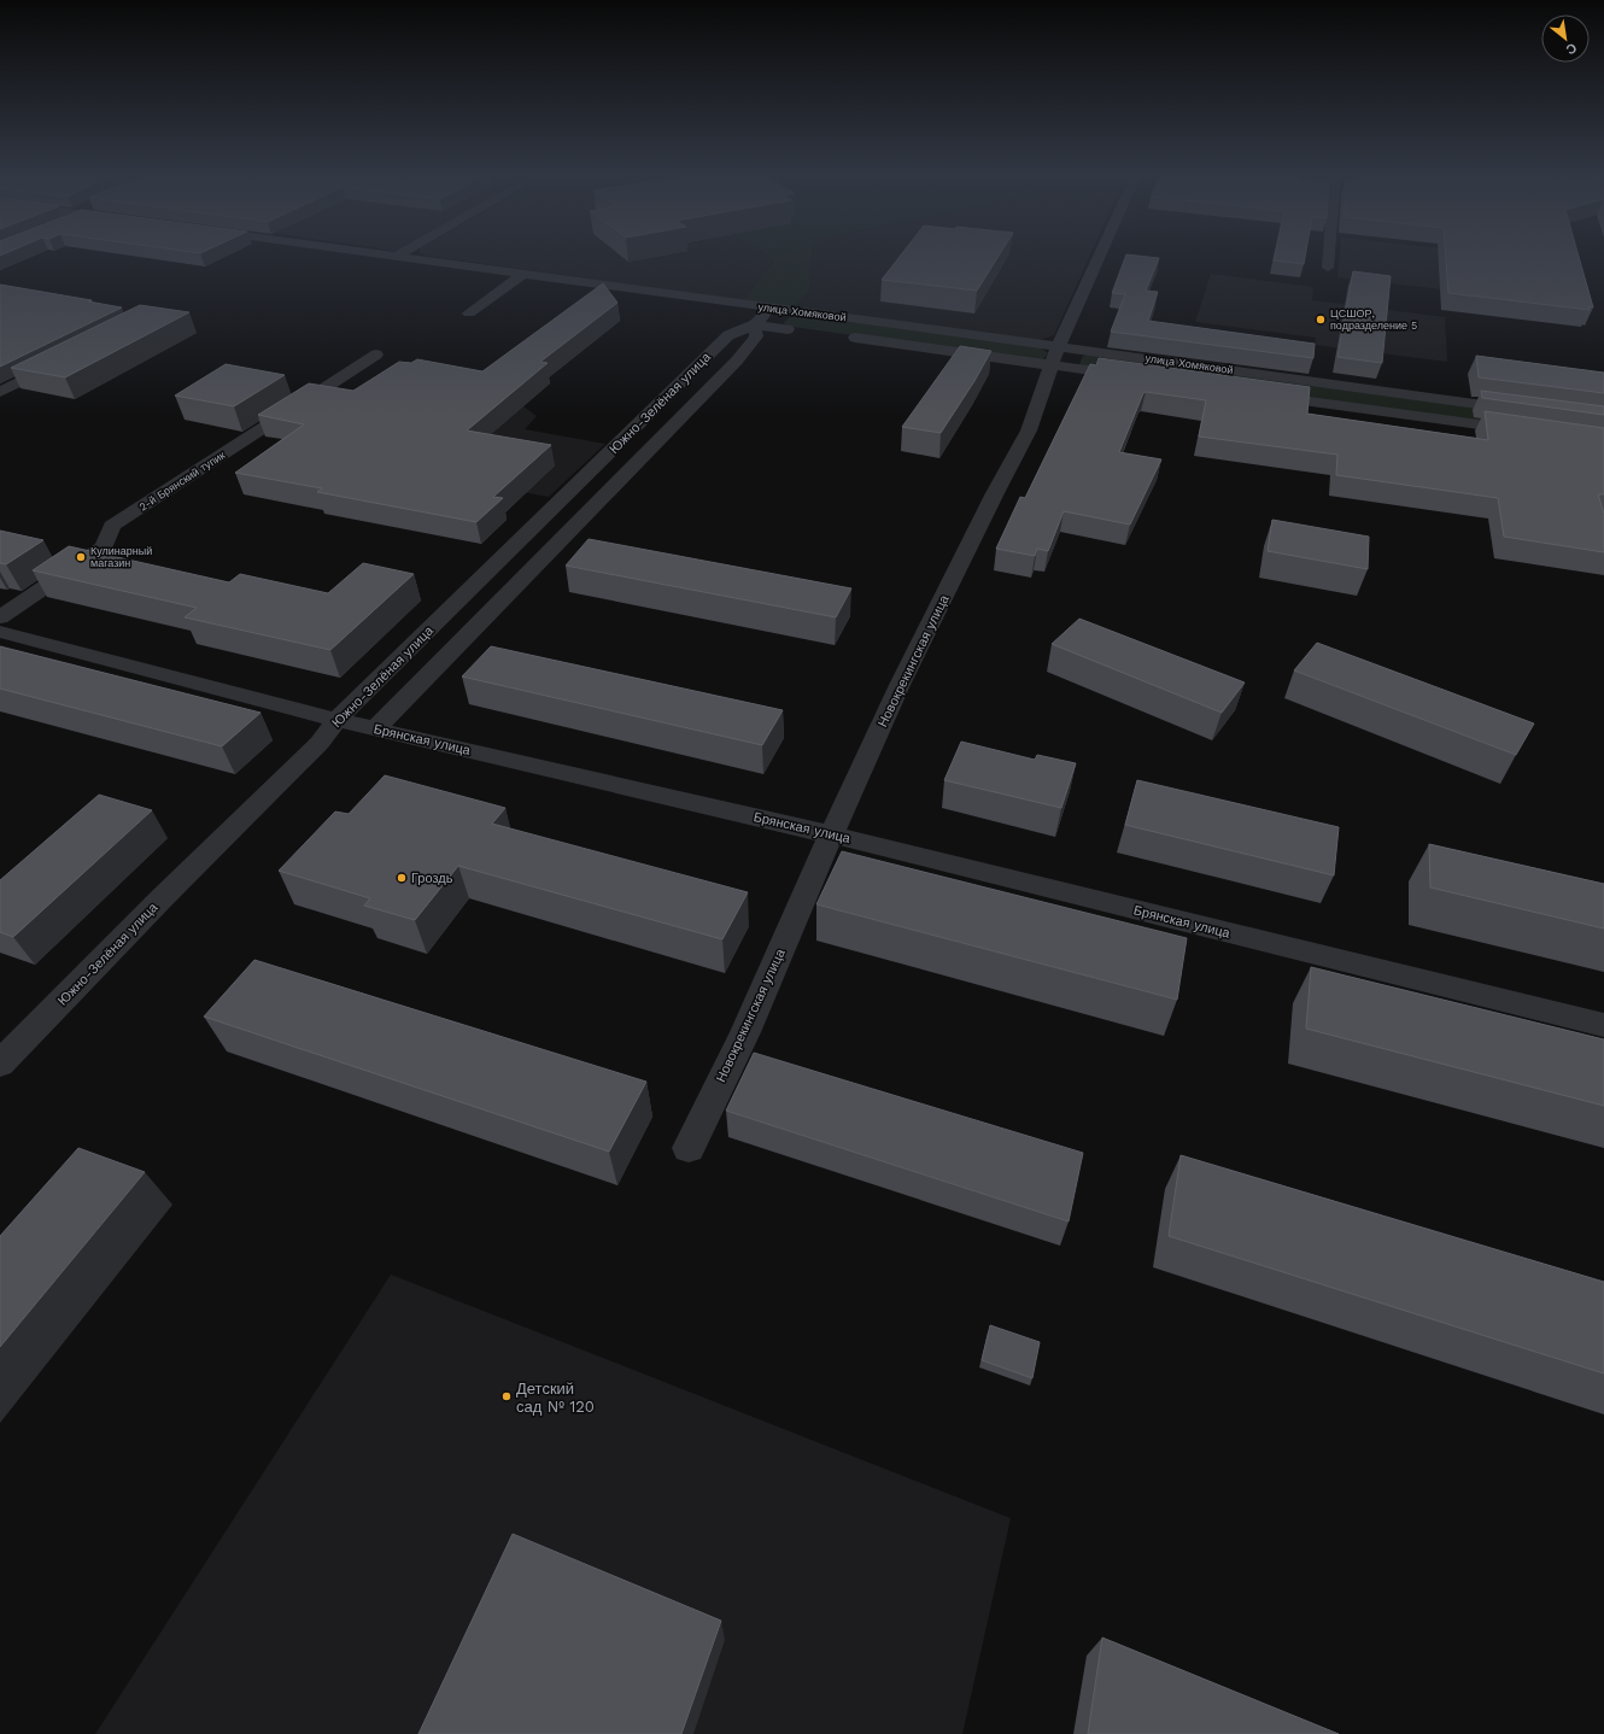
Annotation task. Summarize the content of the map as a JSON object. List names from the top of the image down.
{
  "streets": {
    "street": [
      "улица Хомяковой",
      "Южно-Зелёная улица",
      "2-й Брянский тупик",
      "Новокрекингская улица",
      "Брянская улица"
    ]
  },
  "crossings": [
    ["улица Хомяковой", "Южно-Зелёная улица"],
    ["улица Хомяковой", "Новокрекингская улица"],
    ["Южно-Зелёная улица", "Брянская улица"],
    ["Новокрекингская улица", "Брянская улица"]
  ],
  "places": [
    "ЦСШОР, подразделение 5",
    "Кулинарный магазин",
    "Гроздь",
    "Детский сад № 120"
  ],
  "north": "bottom right"
}
